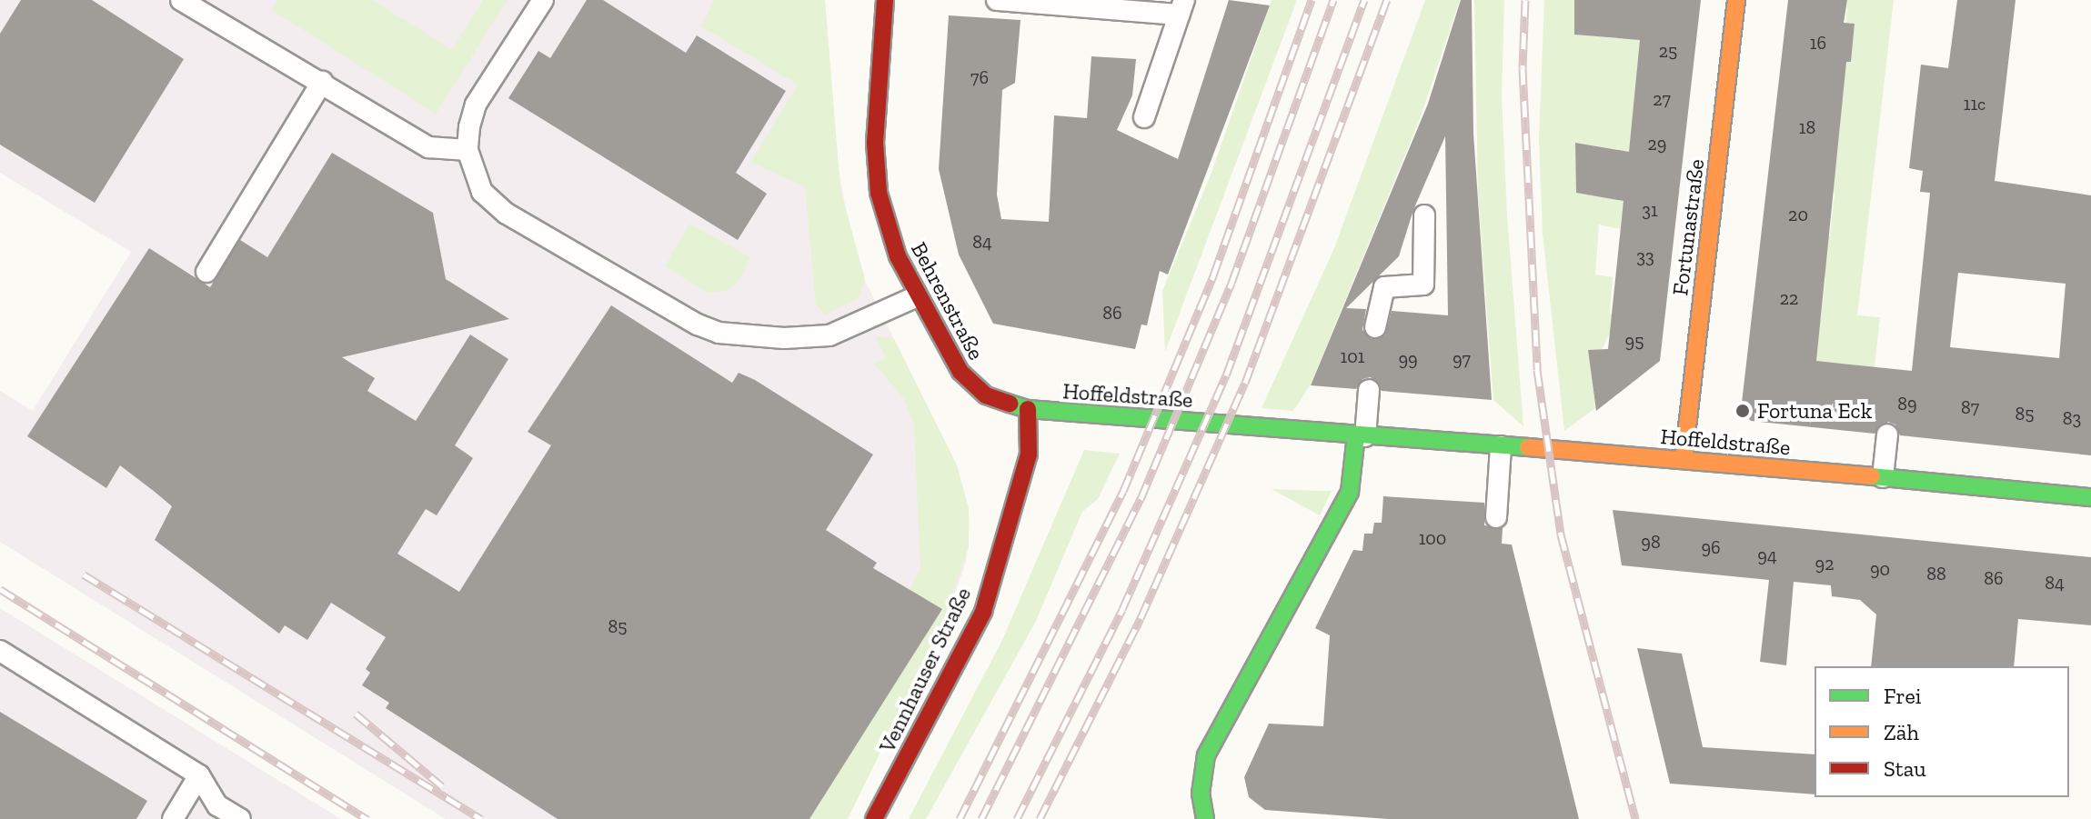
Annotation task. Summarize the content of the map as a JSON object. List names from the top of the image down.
{
  "streets": {
    "street": [
      "Fortunastraße",
      "Behrenstraße",
      "Hoffeldstraße",
      "Vennhauser Straße"
    ]
  },
  "crossings": [
    ["Fortunastraße", "Hoffeldstraße"],
    ["Behrenstraße", "Hoffeldstraße"],
    ["Behrenstraße", "Vennhauser Straße"],
    ["Hoffeldstraße", "Vennhauser Straße"]
  ],
  "places": ["Fortuna Eck"],
  "house_numbers": [
    "16",
    "25",
    "76",
    "27",
    "11c",
    "18",
    "29",
    "31",
    "20",
    "84",
    "33",
    "22",
    "86",
    "95",
    "101",
    "99",
    "97",
    "89",
    "87",
    "85",
    "83",
    "100",
    "98",
    "96",
    "94",
    "92",
    "90",
    "88",
    "86",
    "84",
    "85"
  ],
  "legend": ["Frei", "Zäh", "Stau"]
}
